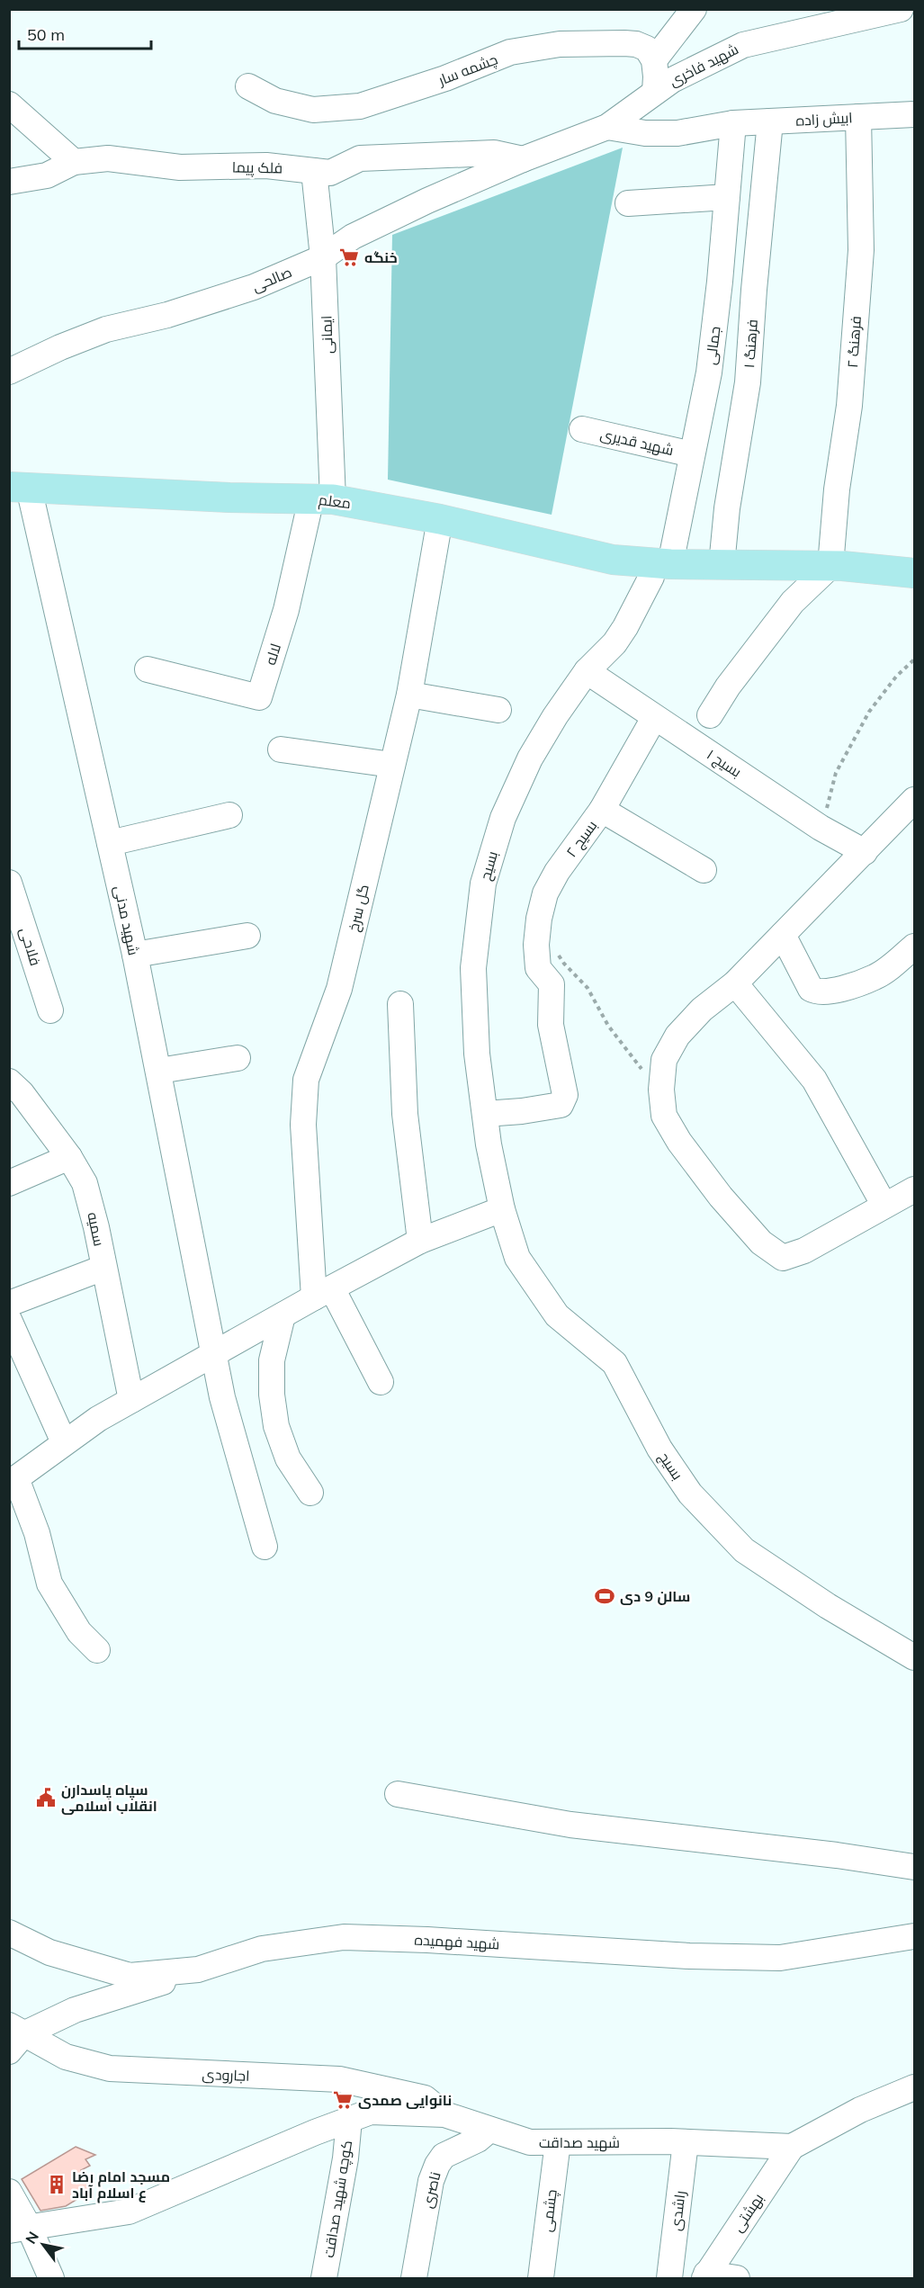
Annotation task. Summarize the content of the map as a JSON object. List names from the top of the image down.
{
  "streets": {
    "main road": ["معلم"],
    "street": [
      "شهید فاخری",
      "چشمه سار",
      "ابیش زاده",
      "فلک پیما",
      "صالحی",
      "ایمانی",
      "فرهنگ ۲",
      "فرهنگ ۱",
      "جمالی",
      "شهید قدیری",
      "لاله",
      "بسیج ۱",
      "بسیج ۲",
      "بسیح",
      "گل سرخ",
      "شهید مدنی",
      "فلاحی",
      "سمیه",
      "بسیج",
      "شهید فهمیده",
      "اجارودی",
      "شهید صداقت",
      "ناصری",
      "کوچه شهید صداقت",
      "چشمی",
      "راشدی",
      "بهشتی"
    ]
  },
  "crossings": [
    ["شهید فاخری", "ابیش زاده"],
    ["شهید فاخری", "فلک پیما"],
    ["شهید فاخری", "صالحی"],
    ["ابیش زاده", "فرهنگ ۲"],
    ["ابیش زاده", "فرهنگ ۱"],
    ["ابیش زاده", "جمالی"],
    ["فلک پیما", "صالحی"],
    ["فلک پیما", "ایمانی"],
    ["صالحی", "ایمانی"],
    ["ایمانی", "معلم"],
    ["ایمانی", "لاله"],
    ["فرهنگ ۲", "معلم"],
    ["فرهنگ ۱", "معلم"],
    ["جمالی", "شهید قدیری"],
    ["جمالی", "معلم"],
    ["جمالی", "بسیح"],
    ["معلم", "لاله"],
    ["معلم", "بسیح"],
    ["معلم", "گل سرخ"],
    ["معلم", "شهید مدنی"],
    ["بسیج ۱", "بسیج ۲"],
    ["بسیج ۱", "بسیح"],
    ["بسیج ۲", "بسیح"],
    ["بسیح", "بسیج"],
    ["اجارودی", "شهید صداقت"],
    ["شهید صداقت", "ناصری"],
    ["شهید صداقت", "کوچه شهید صداقت"],
    ["شهید صداقت", "چشمی"],
    ["شهید صداقت", "راشدی"],
    ["شهید صداقت", "بهشتی"]
  ],
  "places": {
    "supermarket": ["خنگه", "نانوایی صمدی"],
    "sports": ["سالن 9 دی"],
    "public building": ["سپاه پاسدارن انقلاب اسلامی"],
    "building": ["مسجد امام رضا ع اسلام آباد"]
  },
  "scale_bar": "50 m",
  "north": "top left"
}
